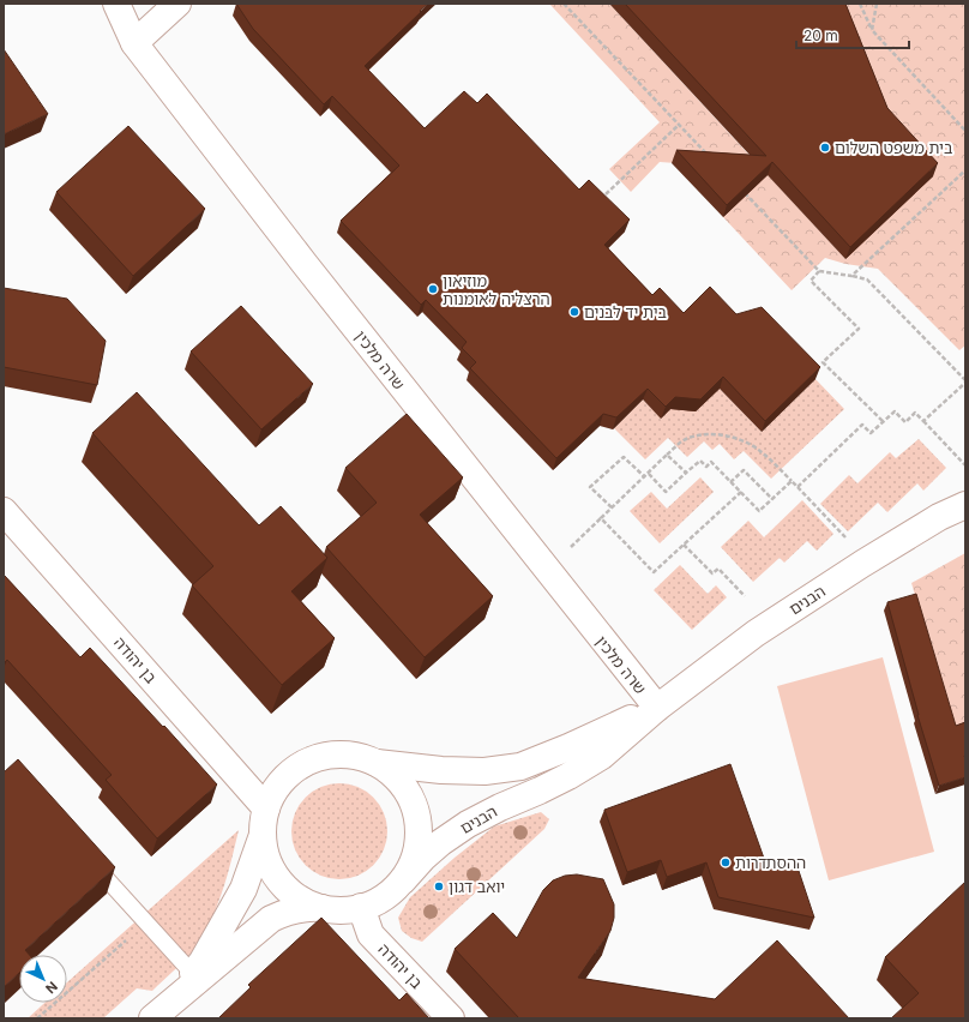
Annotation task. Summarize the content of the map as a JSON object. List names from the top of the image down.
{
  "streets": {
    "street": ["שרה מלכין", "הבנים", "בן יהודה"]
  },
  "crossings": [
    ["שרה מלכין", "הבנים"],
    ["הבנים", "בן יהודה"]
  ],
  "places": [
    "בית משפט השלום",
    "מוזיאון הרצליה לאומנות",
    "בית יד לבנים",
    "ההסתדרות",
    "יואב דגון"
  ],
  "scale_bar": "20 m",
  "north": "bottom right"
}
